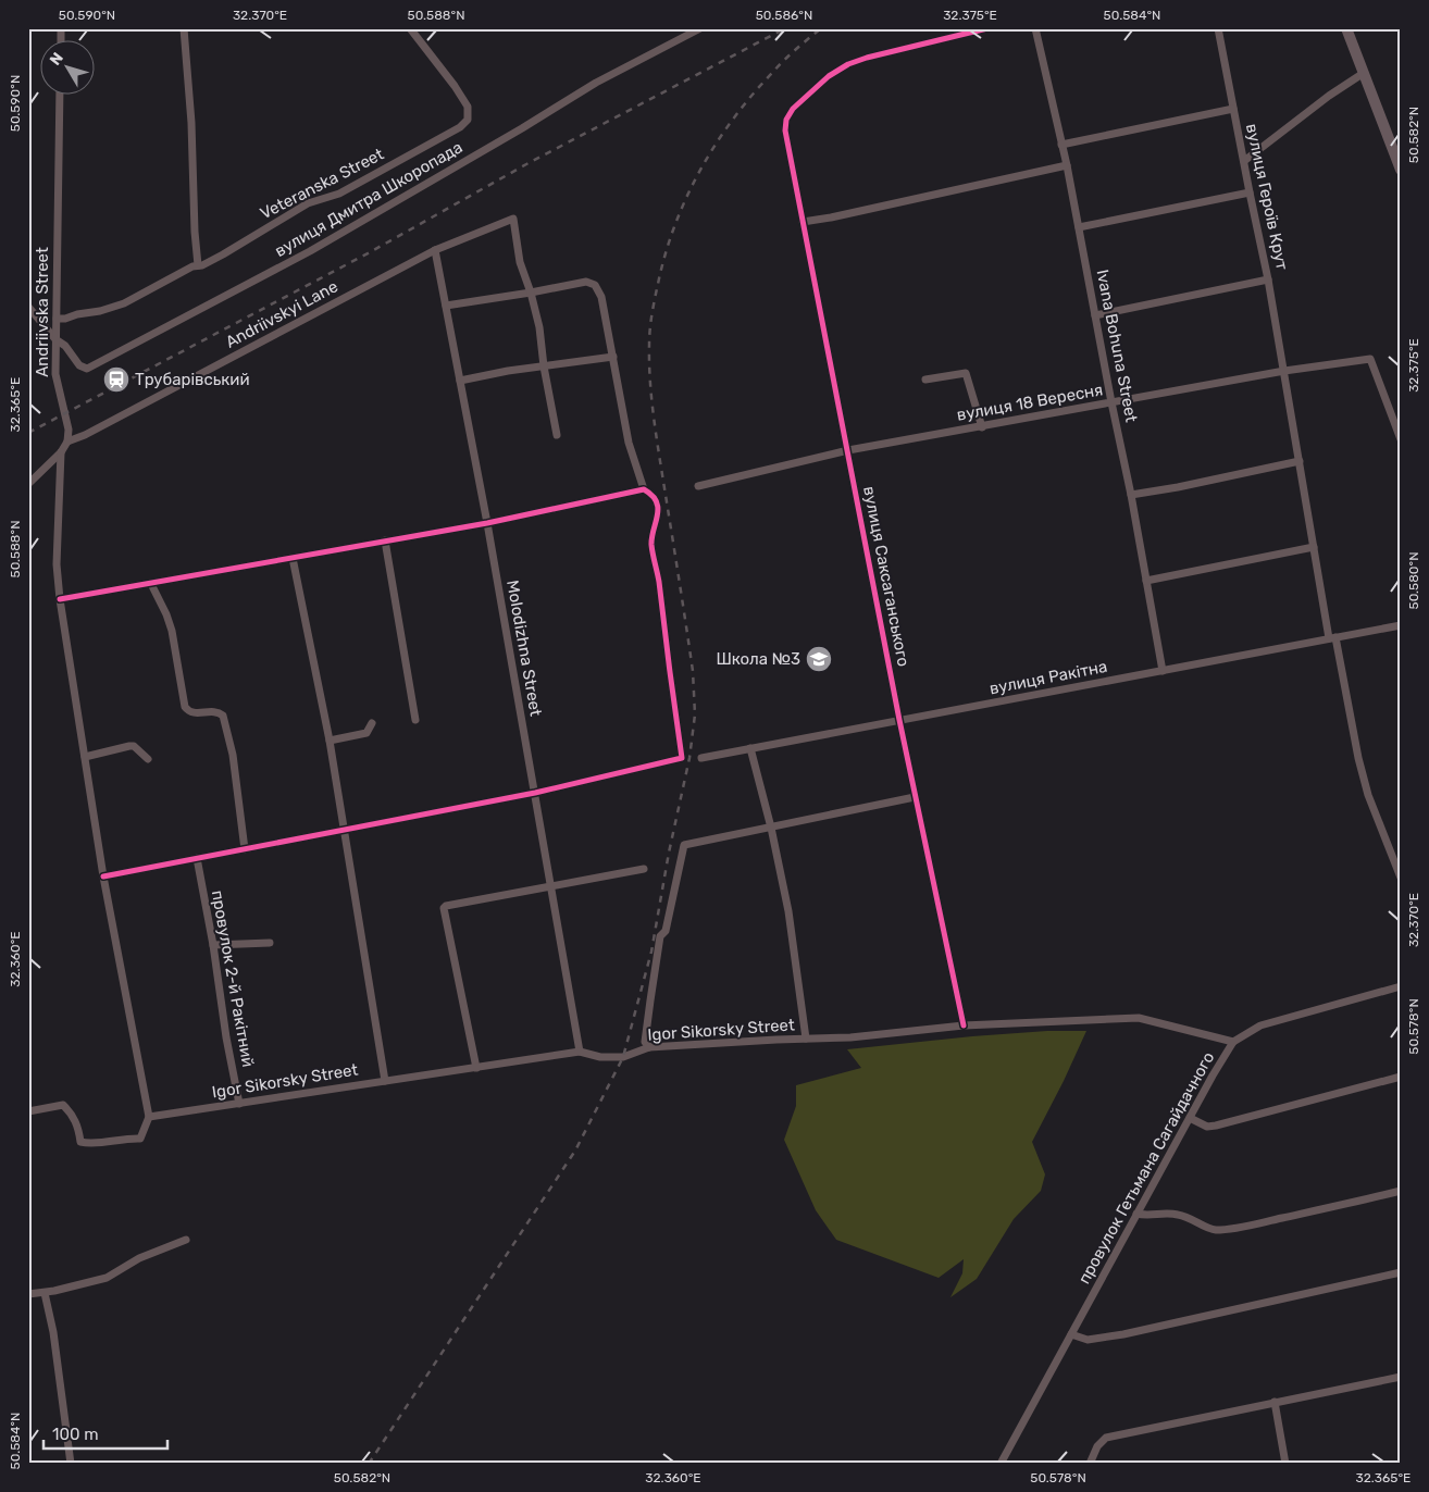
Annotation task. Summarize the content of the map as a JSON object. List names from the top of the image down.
{
  "streets": {
    "street": [
      "Veteranska Street",
      "вулиця Героїв Крут",
      "вулиця Дмитра Шкоропада",
      "Andriivska Street",
      "Andriivskyi Lane",
      "Ivana Bohuna Street",
      "вулиця 18 Вересня",
      "вулиця Саксаганського",
      "Molodizhna Street",
      "вулиця Ракітна",
      "провулок 2-й Ракітний",
      "Igor Sikorsky Street",
      "провулок Гетьмана Сагайдачного"
    ]
  },
  "crossings": [
    ["Veteranska Street", "Andriivska Street"],
    ["вулиця Героїв Крут", "вулиця 18 Вересня"],
    ["вулиця Героїв Крут", "вулиця Ракітна"],
    ["вулиця Дмитра Шкоропада", "Andriivska Street"],
    ["Andriivska Street", "Andriivskyi Lane"],
    ["Andriivskyi Lane", "Molodizhna Street"],
    ["Ivana Bohuna Street", "вулиця 18 Вересня"],
    ["Ivana Bohuna Street", "вулиця Ракітна"],
    ["вулиця 18 Вересня", "вулиця Саксаганського"],
    ["вулиця Саксаганського", "вулиця Ракітна"],
    ["вулиця Саксаганського", "Igor Sikorsky Street"],
    ["Molodizhna Street", "Igor Sikorsky Street"],
    ["провулок 2-й Ракітний", "Igor Sikorsky Street"],
    ["Igor Sikorsky Street", "провулок Гетьмана Сагайдачного"]
  ],
  "places": {
    "station": ["Трубарівський"],
    "school or university": ["Школа №3"]
  },
  "scale_bar": "100 m",
  "north": "top left",
  "coordinates": [
    "50.590°N",
    "32.370°E",
    "50.588°N",
    "50.586°N",
    "32.375°E",
    "50.584°N",
    "50.582°N",
    "32.365°E",
    "50.580°N",
    "32.360°E",
    "50.578°N"
  ]
}
